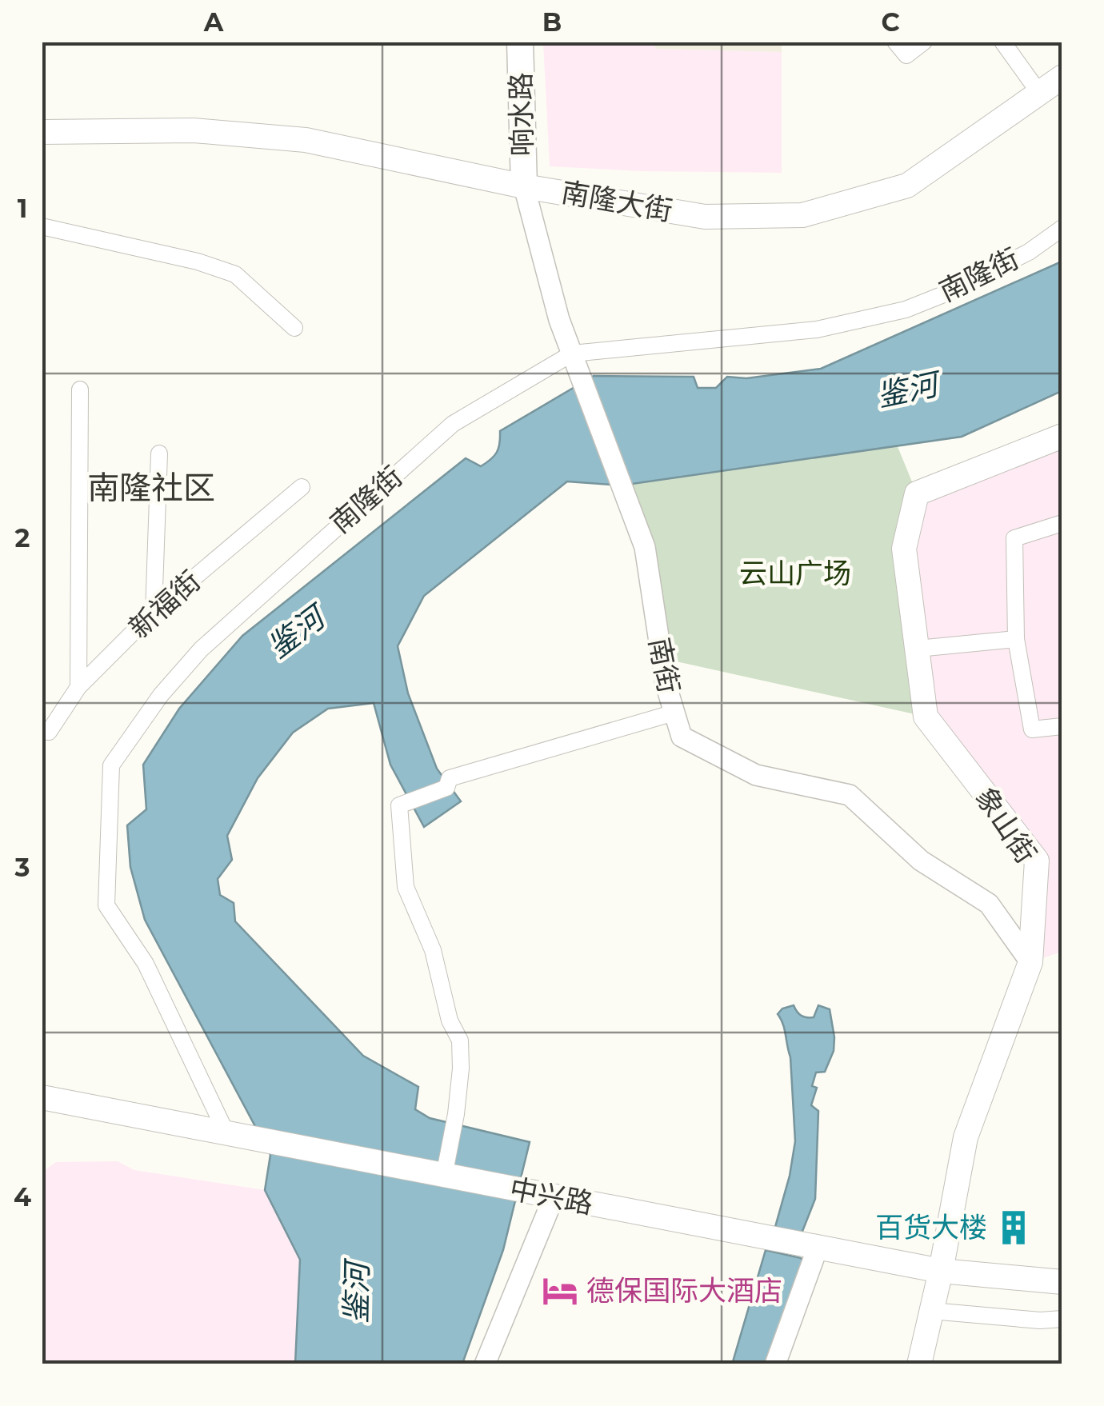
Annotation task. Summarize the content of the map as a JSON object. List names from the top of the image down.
{
  "streets": {
    "main road": [
      "响水路",
      "南隆大街",
      "象山街",
      "中兴路"
    ],
    "street": ["南隆街", "新福街", "南街"]
  },
  "crossings": [
    ["响水路", "南隆大街"],
    ["响水路", "南街"],
    ["南隆大街", "南街"],
    ["南隆街", "南街"],
    ["南隆街", "中兴路"],
    ["南街", "象山街"],
    ["象山街", "中兴路"]
  ],
  "districts": ["南隆社区"],
  "water": ["鉴河"],
  "parks": ["云山广场"],
  "places": {
    "building": ["百货大楼"],
    "hotel": ["德保国际大酒店"]
  },
  "grid": {
    "columns": ["A", "B", "C"],
    "rows": [
      "1",
      "2",
      "3",
      "4"
    ]
  }
}
